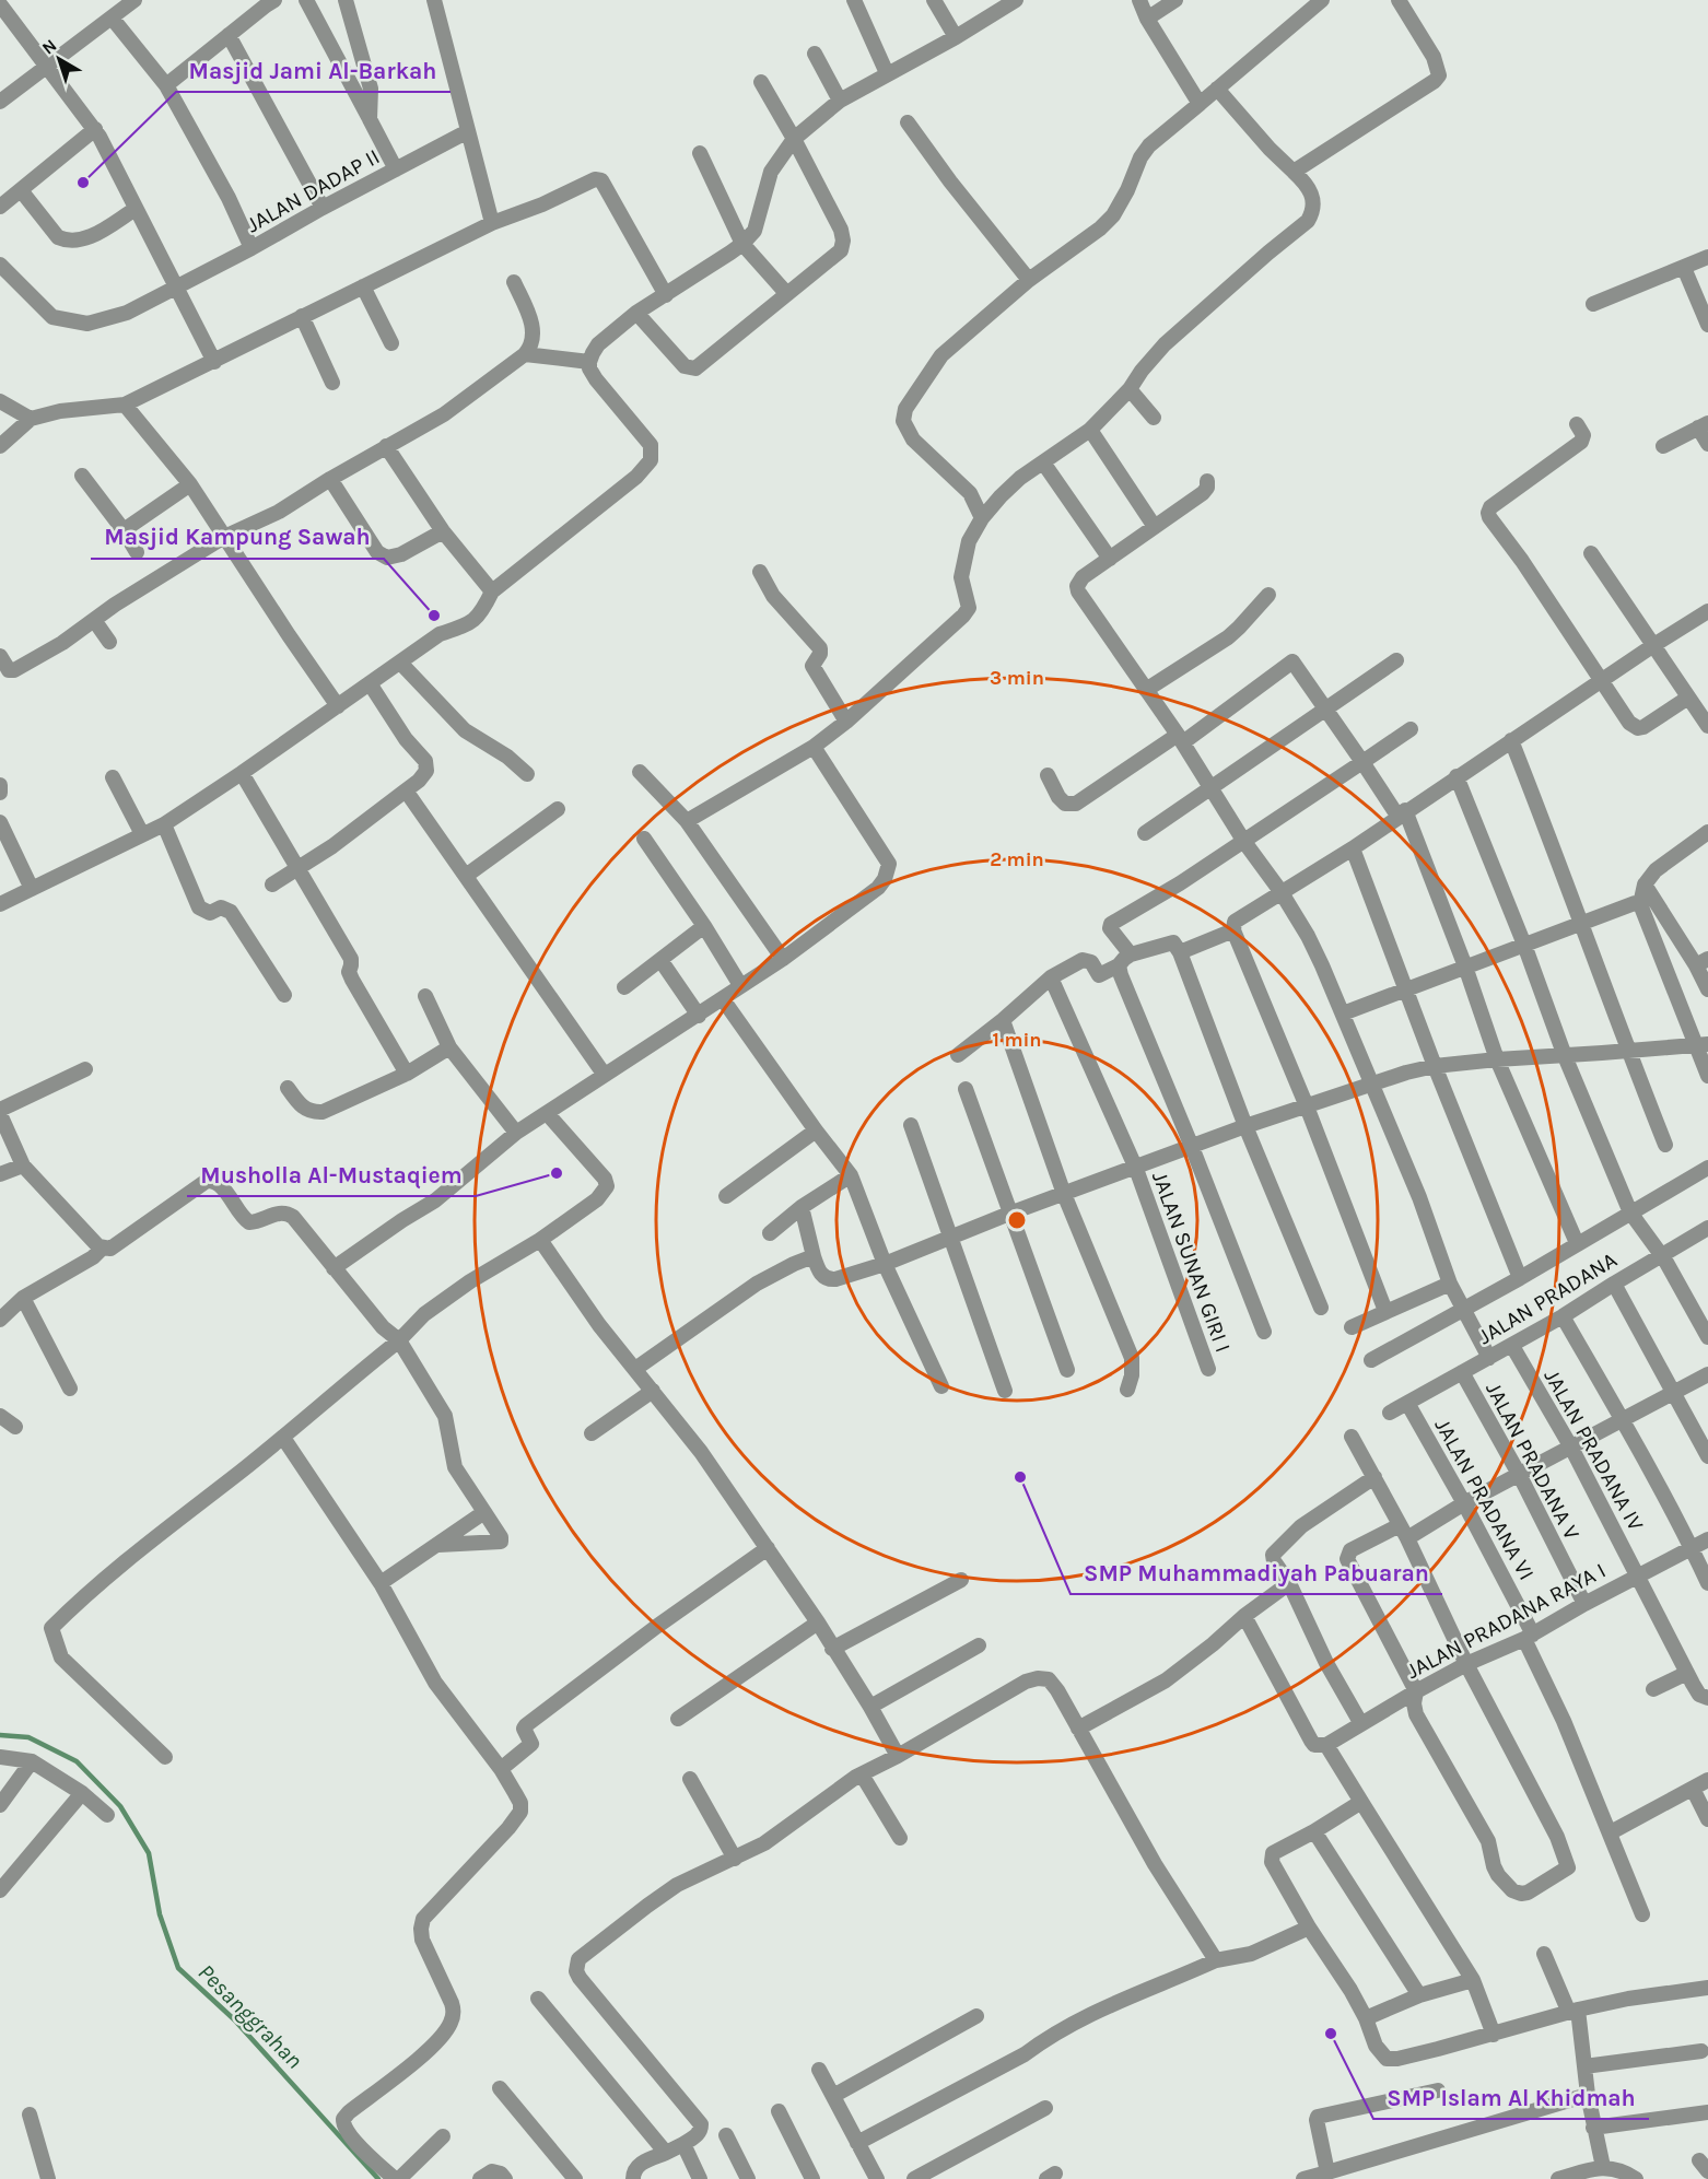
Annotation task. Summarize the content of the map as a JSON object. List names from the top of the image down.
{
  "streets": {
    "street": [
      "JALAN DADAP II",
      "JALAN SUNAN GIRI I",
      "JALAN PRADANA",
      "JALAN PRADANA IV",
      "JALAN PRADANA V",
      "JALAN PRADANA VI",
      "JALAN PRADANA RAYA I"
    ]
  },
  "crossings": [
    ["JALAN PRADANA", "JALAN PRADANA IV"],
    ["JALAN PRADANA", "JALAN PRADANA V"],
    ["JALAN PRADANA", "JALAN PRADANA VI"],
    ["JALAN PRADANA IV", "JALAN PRADANA RAYA I"],
    ["JALAN PRADANA V", "JALAN PRADANA RAYA I"],
    ["JALAN PRADANA VI", "JALAN PRADANA RAYA I"]
  ],
  "water": ["Pesanggrahan"],
  "places": [
    "Masjid Jami Al-Barkah",
    "Masjid Kampung Sawah",
    "Musholla Al-Mustaqiem",
    "SMP Muhammadiyah Pabuaran",
    "SMP Islam Al Khidmah"
  ],
  "north": "top left",
  "rings": ["3 min", "2 min", "1 min"]
}
